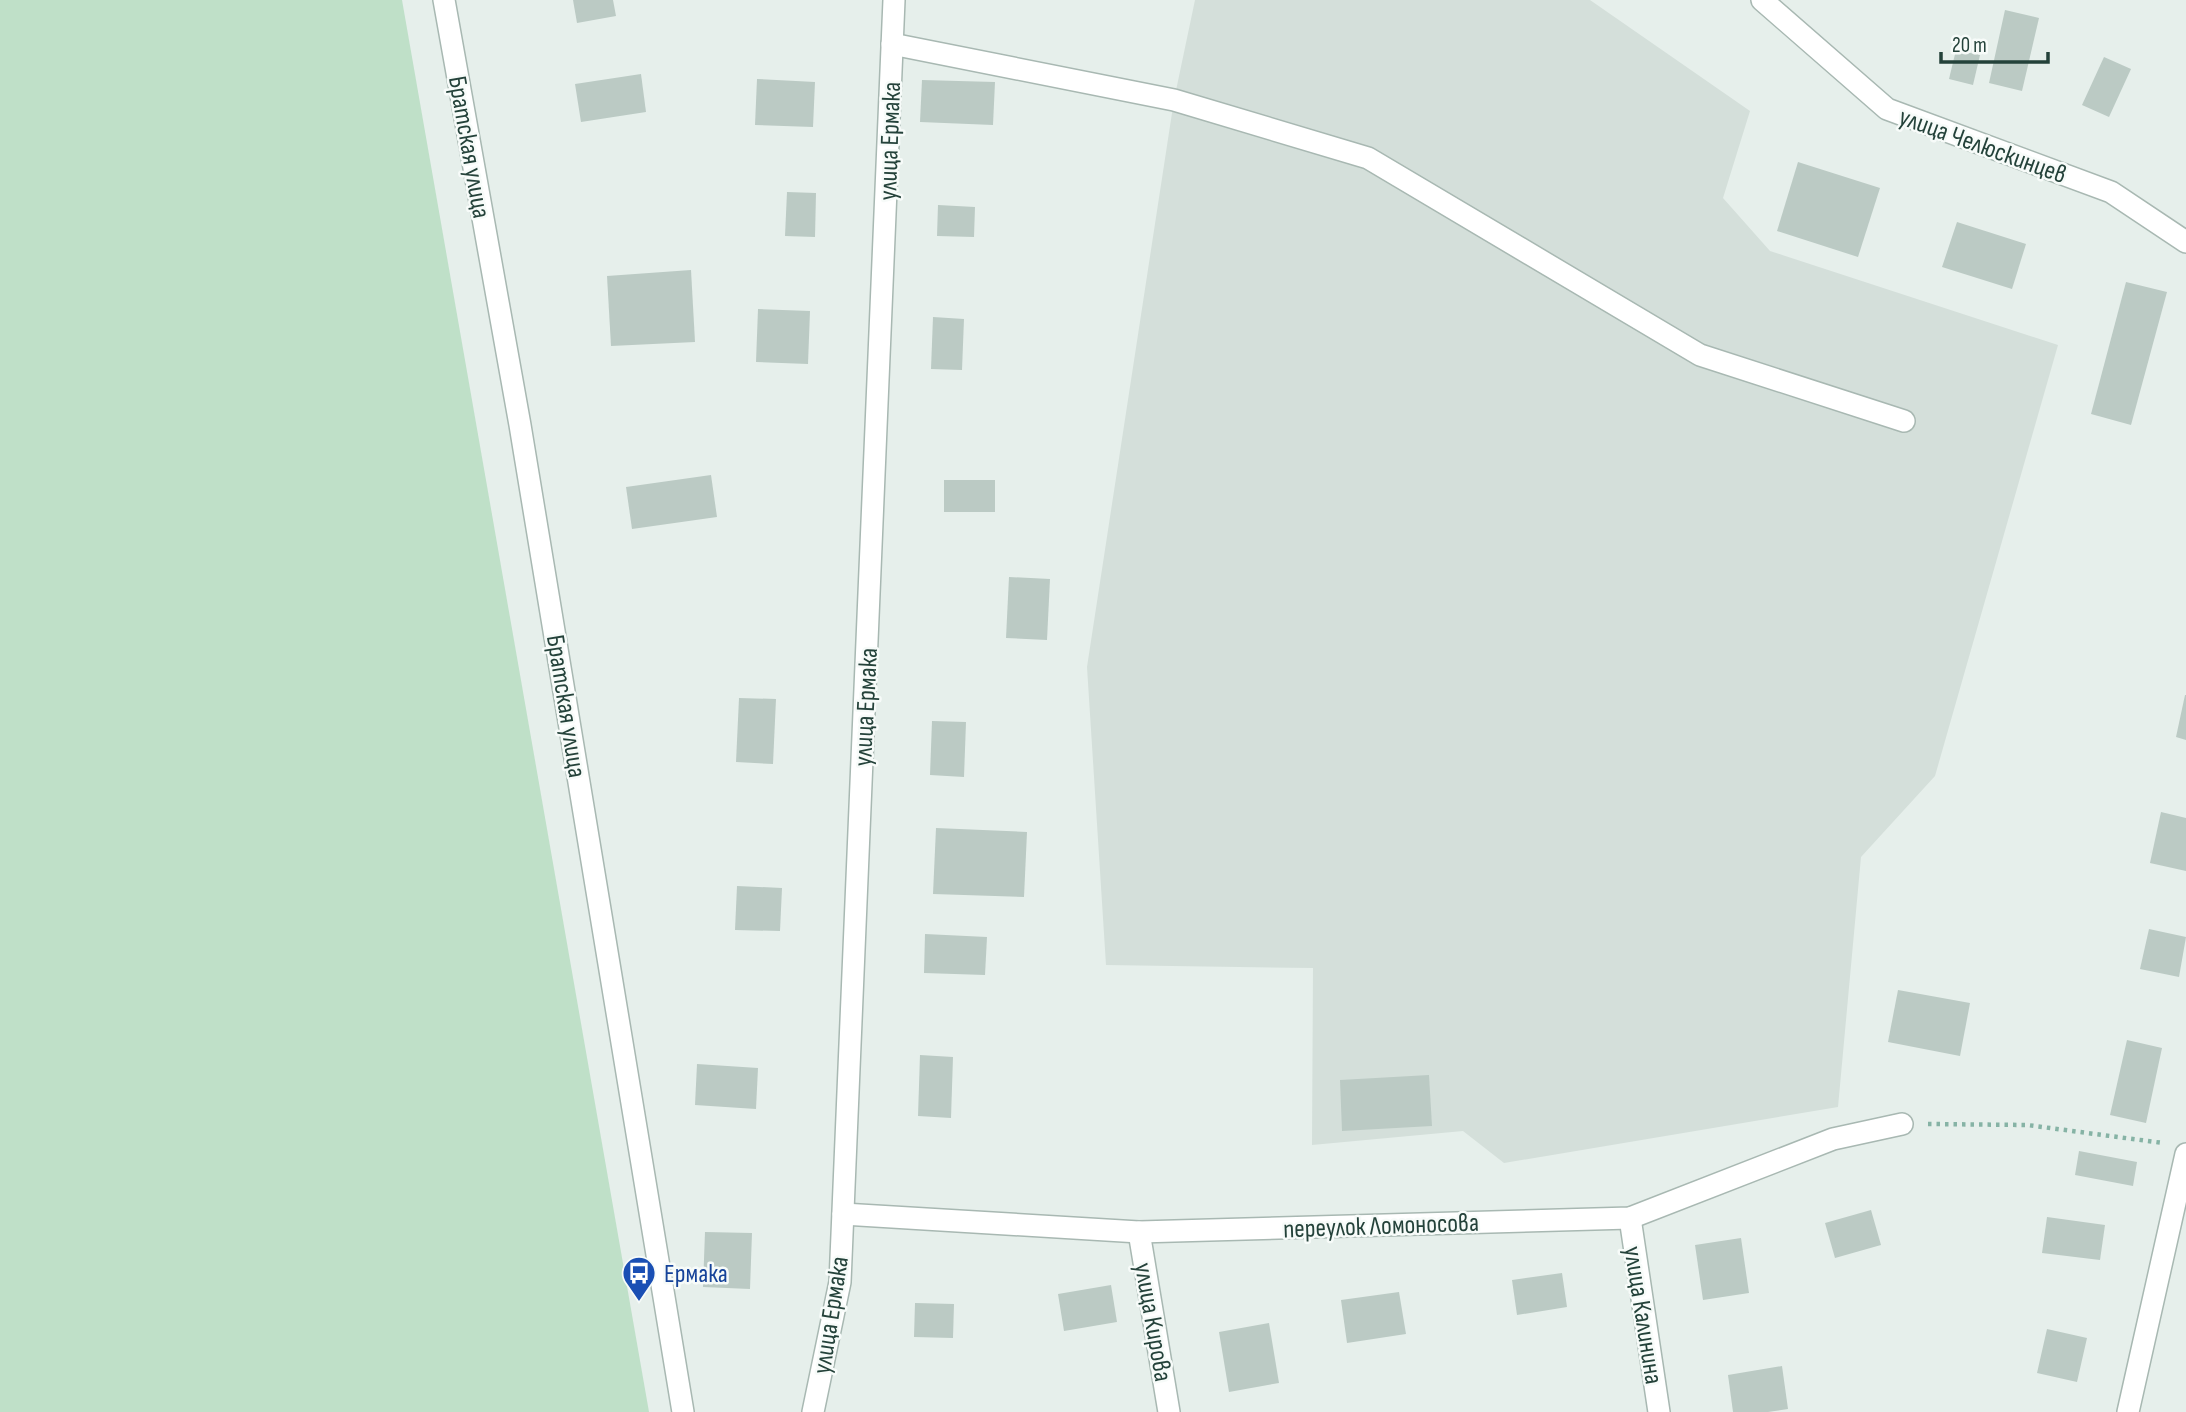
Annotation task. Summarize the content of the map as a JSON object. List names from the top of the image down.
{
  "streets": {
    "street": [
      "улица Ермака",
      "улица Челюскинцев",
      "Братская улица",
      "переулок Ломоносова",
      "улица Калинина",
      "улица Кирова"
    ]
  },
  "crossings": [
    ["улица Ермака", "переулок Ломоносова"],
    ["переулок Ломоносова", "улица Калинина"],
    ["переулок Ломоносова", "улица Кирова"]
  ],
  "places": {
    "bus stop": ["Ермака"]
  },
  "scale_bar": "20 m"
}
